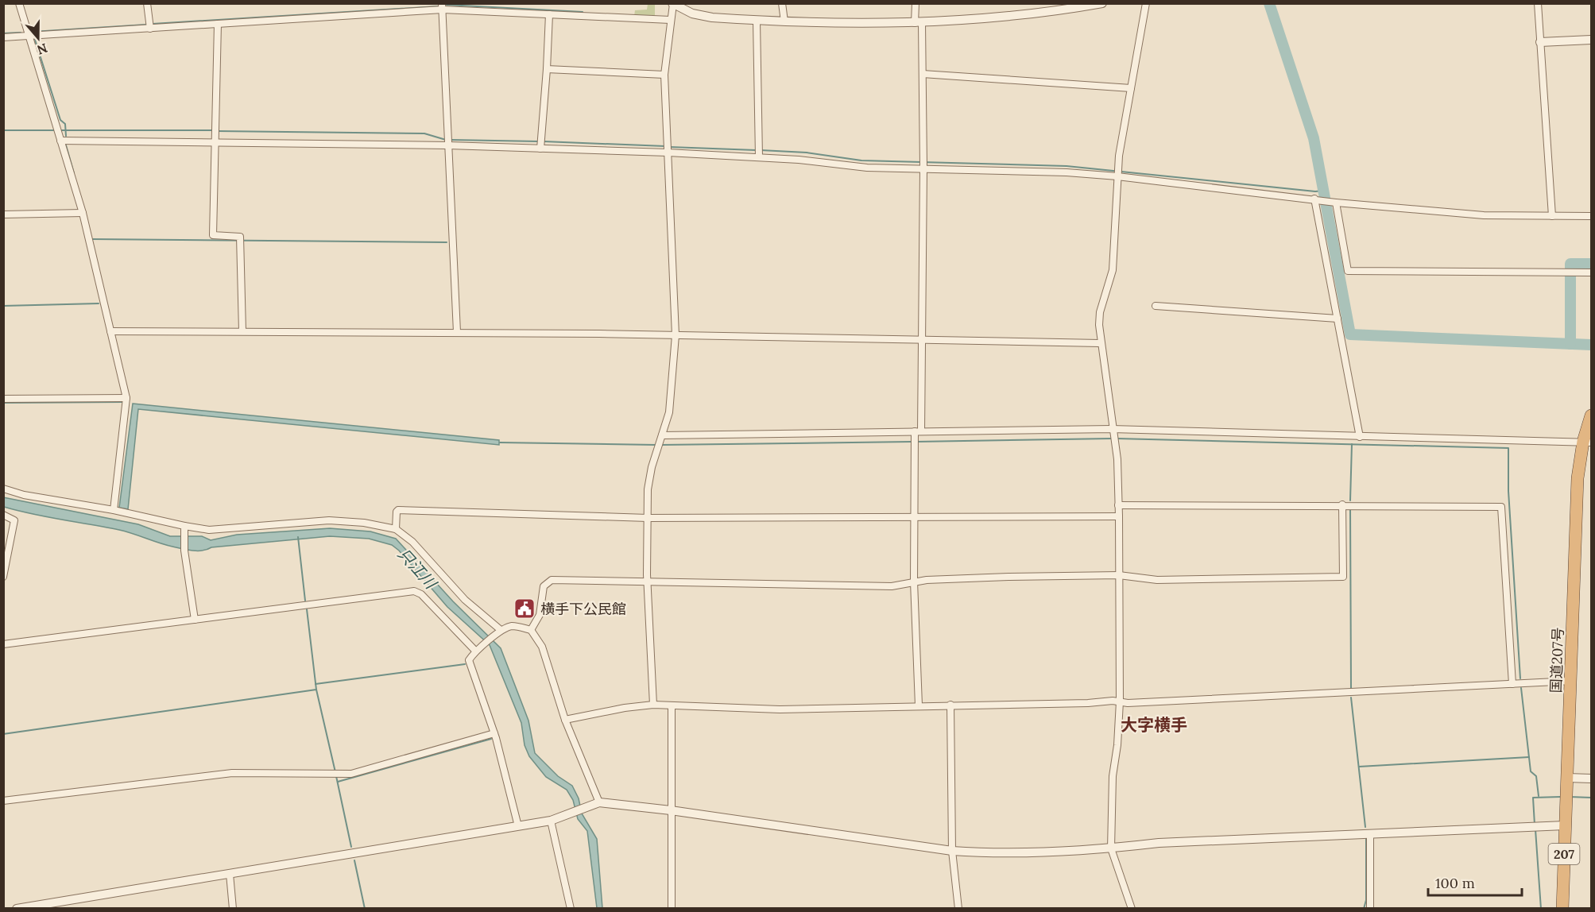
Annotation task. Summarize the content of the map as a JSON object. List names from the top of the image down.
{
  "streets": {
    "highway": ["国道207号", "207"]
  },
  "districts": ["大字横手"],
  "water": ["只江川"],
  "places": {
    "public building": ["横手下公民館"]
  },
  "scale_bar": "100 m",
  "north": "bottom"
}
